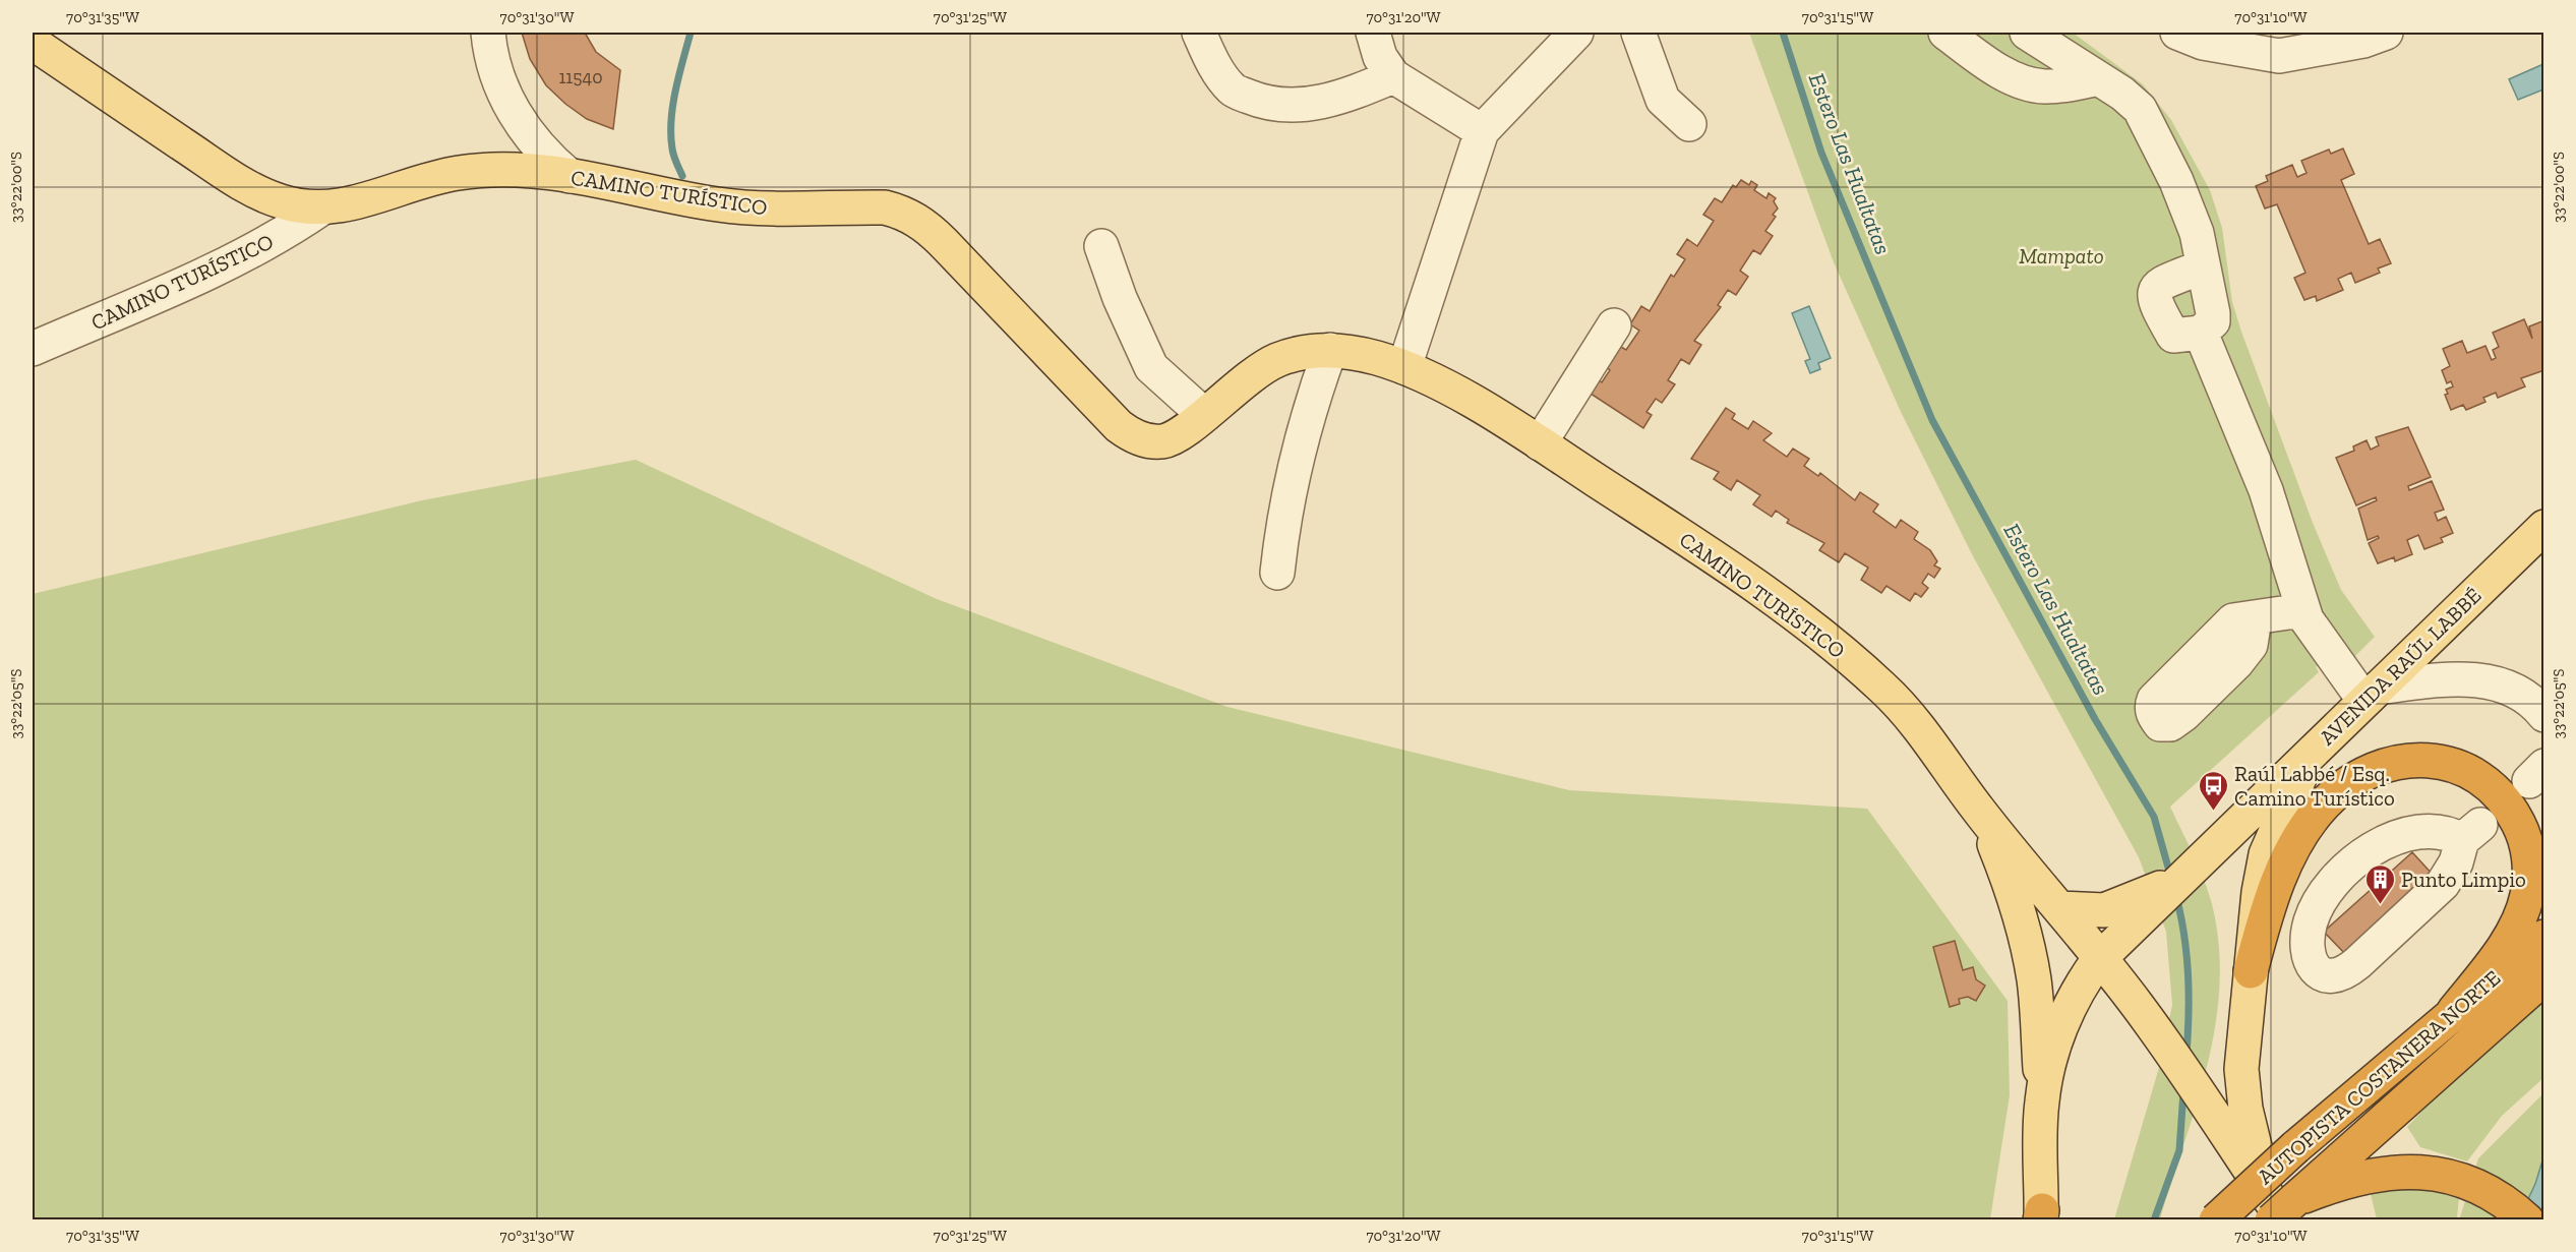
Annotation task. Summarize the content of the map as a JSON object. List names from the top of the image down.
{
  "streets": {
    "highway": ["AUTOPISTA COSTANERA NORTE"],
    "main road": ["CAMINO TURÍSTICO", "AVENIDA RAÚL LABBÉ"]
  },
  "crossings": [
    ["CAMINO TURÍSTICO", "AVENIDA RAÚL LABBÉ"],
    ["CAMINO TURÍSTICO", "AUTOPISTA COSTANERA NORTE"]
  ],
  "water": ["Estero Las Hualtatas"],
  "parks": ["Mampato"],
  "places": {
    "bus stop": ["Raúl Labbé / Esq. Camino Turístico"],
    "building": ["Punto Limpio"]
  },
  "house_numbers": ["11540"],
  "coordinates": [
    "70°31'35\"W",
    "70°31'30\"W",
    "70°31'25\"W",
    "70°31'20\"W",
    "70°31'15\"W",
    "70°31'10\"W",
    "33°22'00\"S",
    "33°22'05\"S"
  ]
}
